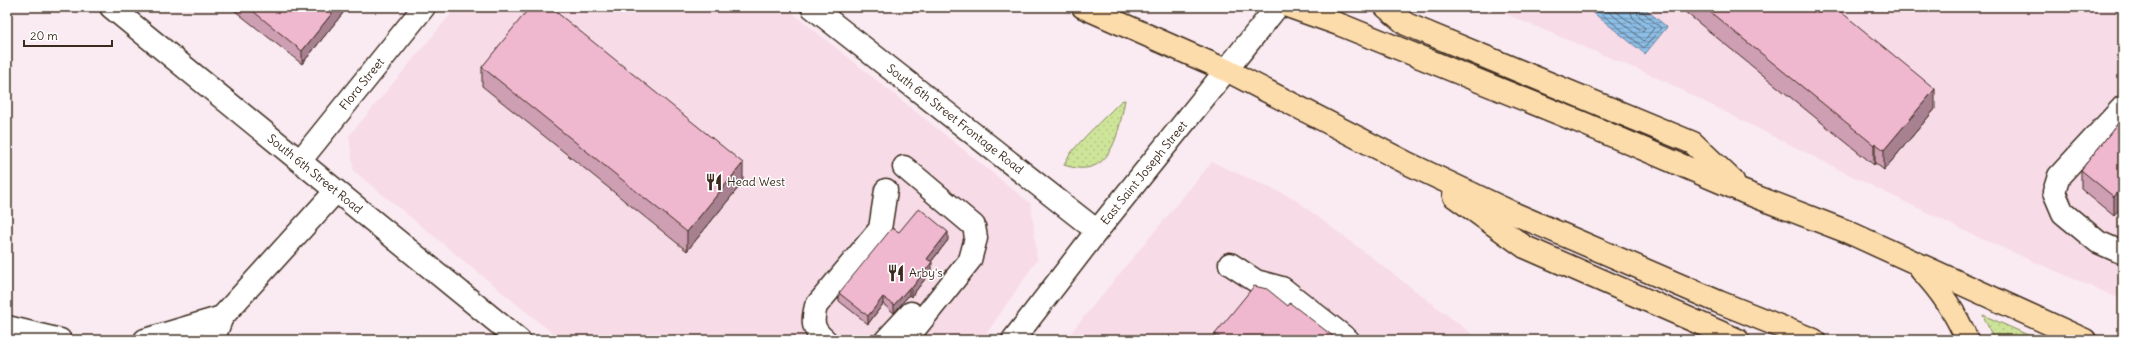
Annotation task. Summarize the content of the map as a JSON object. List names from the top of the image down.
{
  "streets": {
    "street": [
      "Flora Street",
      "South 6th Street Frontage Road",
      "East Saint Joseph Street",
      "South 6th Street Road"
    ]
  },
  "crossings": [
    ["Flora Street", "South 6th Street Road"],
    ["South 6th Street Frontage Road", "East Saint Joseph Street"]
  ],
  "places": {
    "restaurant": ["Head West", "Arby's"]
  },
  "scale_bar": "20 m"
}
